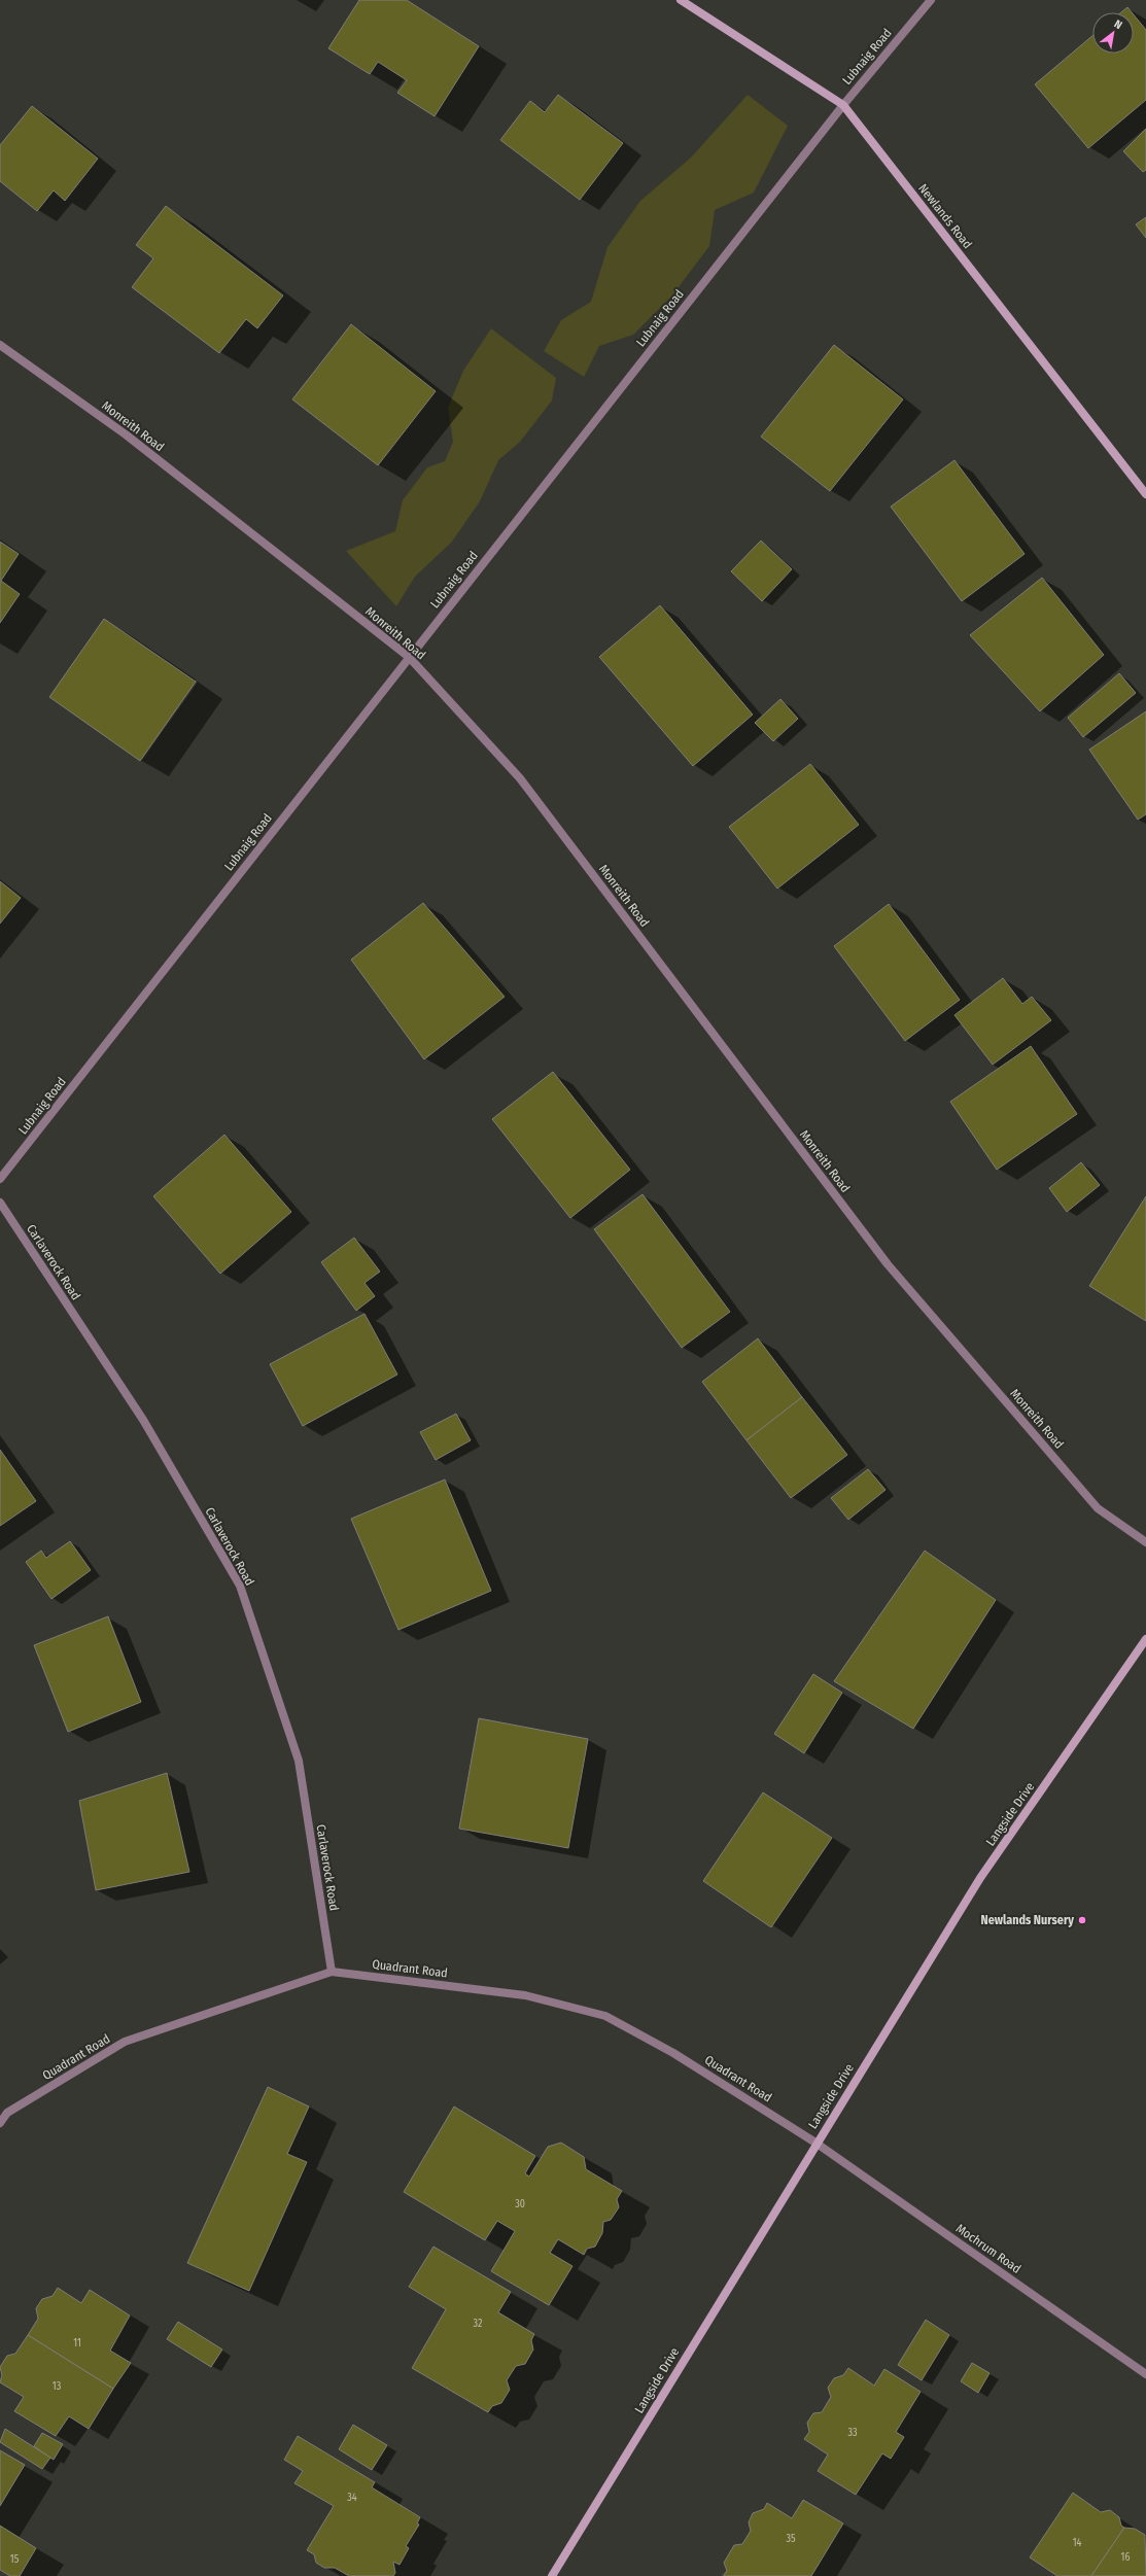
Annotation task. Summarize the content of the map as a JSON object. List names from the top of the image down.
{
  "streets": {
    "street": [
      "Lubnaig Road",
      "Newlands Road",
      "Monreith Road",
      "Carlaverock Road",
      "Langside Drive",
      "Quadrant Road",
      "Mochrum Road"
    ]
  },
  "crossings": [
    ["Lubnaig Road", "Newlands Road"],
    ["Lubnaig Road", "Monreith Road"],
    ["Carlaverock Road", "Quadrant Road"],
    ["Langside Drive", "Quadrant Road"],
    ["Langside Drive", "Mochrum Road"],
    ["Quadrant Road", "Mochrum Road"]
  ],
  "places": ["Newlands Nursery"],
  "house_numbers": [
    "30",
    "32",
    "11",
    "13",
    "33",
    "34",
    "35",
    "14",
    "16",
    "15"
  ],
  "north": "top right"
}
